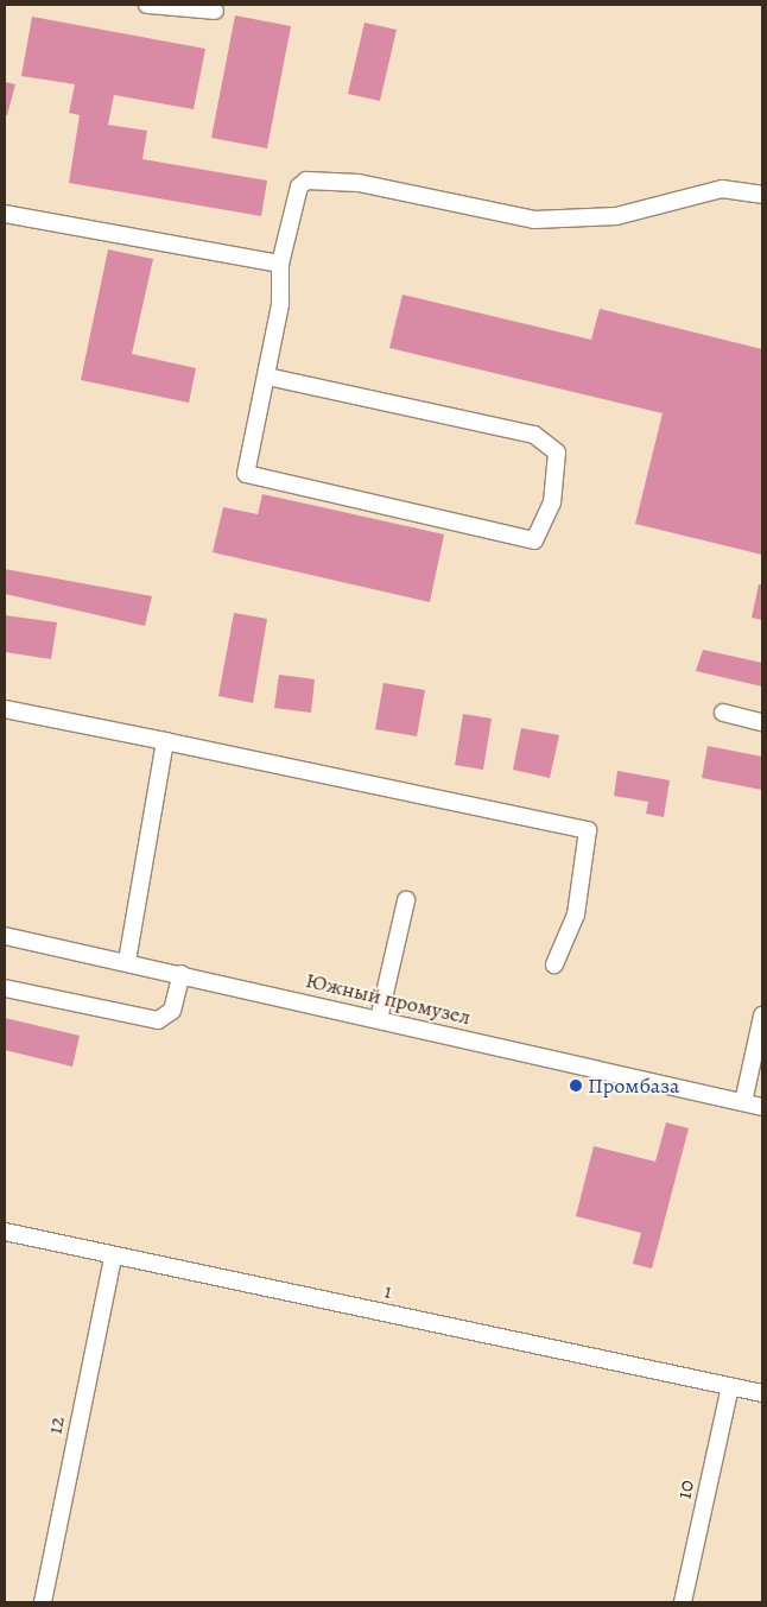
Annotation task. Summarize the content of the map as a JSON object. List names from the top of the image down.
{
  "streets": {
    "street": [
      "Южный промузел",
      "1",
      "12",
      "10"
    ]
  },
  "crossings": [
    ["1", "12"],
    ["1", "10"]
  ],
  "places": ["Промбаза"]
}
